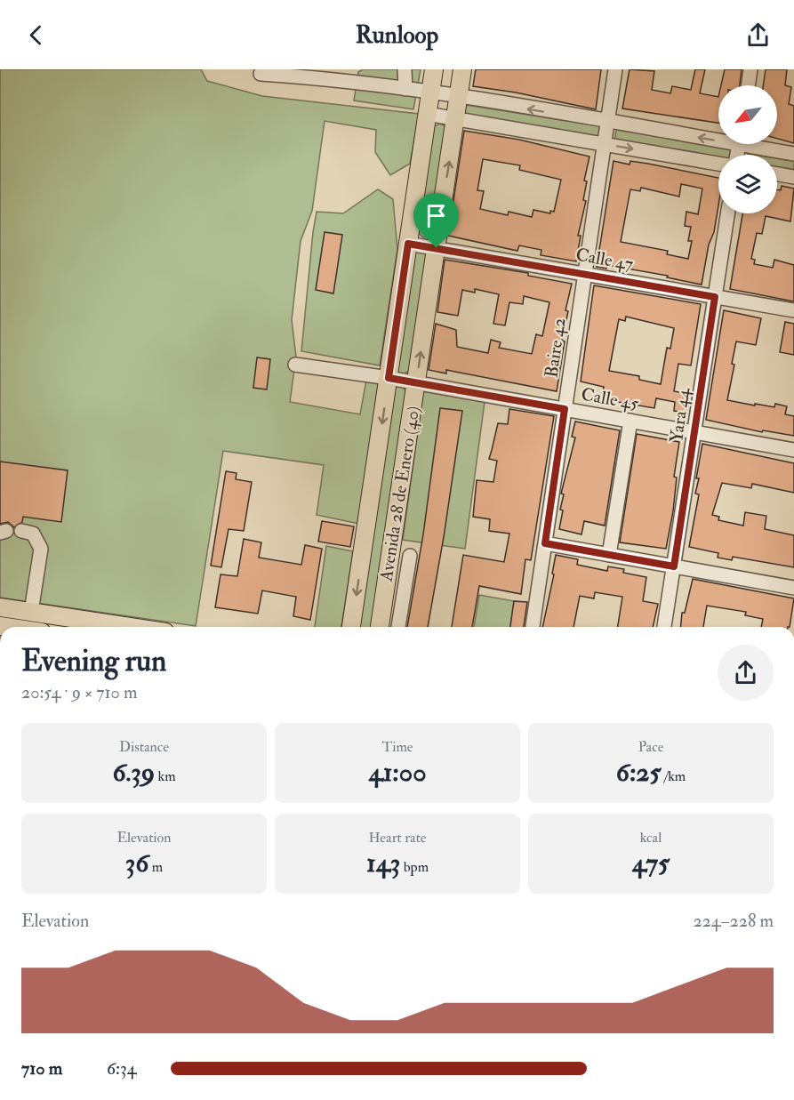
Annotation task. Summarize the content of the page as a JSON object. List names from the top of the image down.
{
  "streets": {
    "main road": ["Avenida 28 de Enero (40)"],
    "street": [
      "Calle 47",
      "Baire 42",
      "Calle 45",
      "Yara 44"
    ]
  },
  "crossings": [
    ["Calle 47", "Baire 42"],
    ["Calle 47", "Yara 44"],
    ["Calle 47", "Avenida 28 de Enero (40)"],
    ["Baire 42", "Calle 45"],
    ["Calle 45", "Yara 44"],
    ["Calle 45", "Avenida 28 de Enero (40)"]
  ],
  "north": "bottom left",
  "page": {
    "header": "Runloop",
    "heading": ["Evening run", "20:54 · 9 × 710 m"],
    "stats": [
      ["Distance", "6.39 km"],
      ["Time", "41:00"],
      ["Pace", "6:25 /km"],
      ["Elevation", "36 m"],
      ["Heart rate", "143 bpm"],
      ["kcal", "475"]
    ],
    "chart": ["Elevation", "224–228 m"],
    "list": [
      {
        "name": "710 m",
        "note": "6:34"
      }
    ]
  }
}
